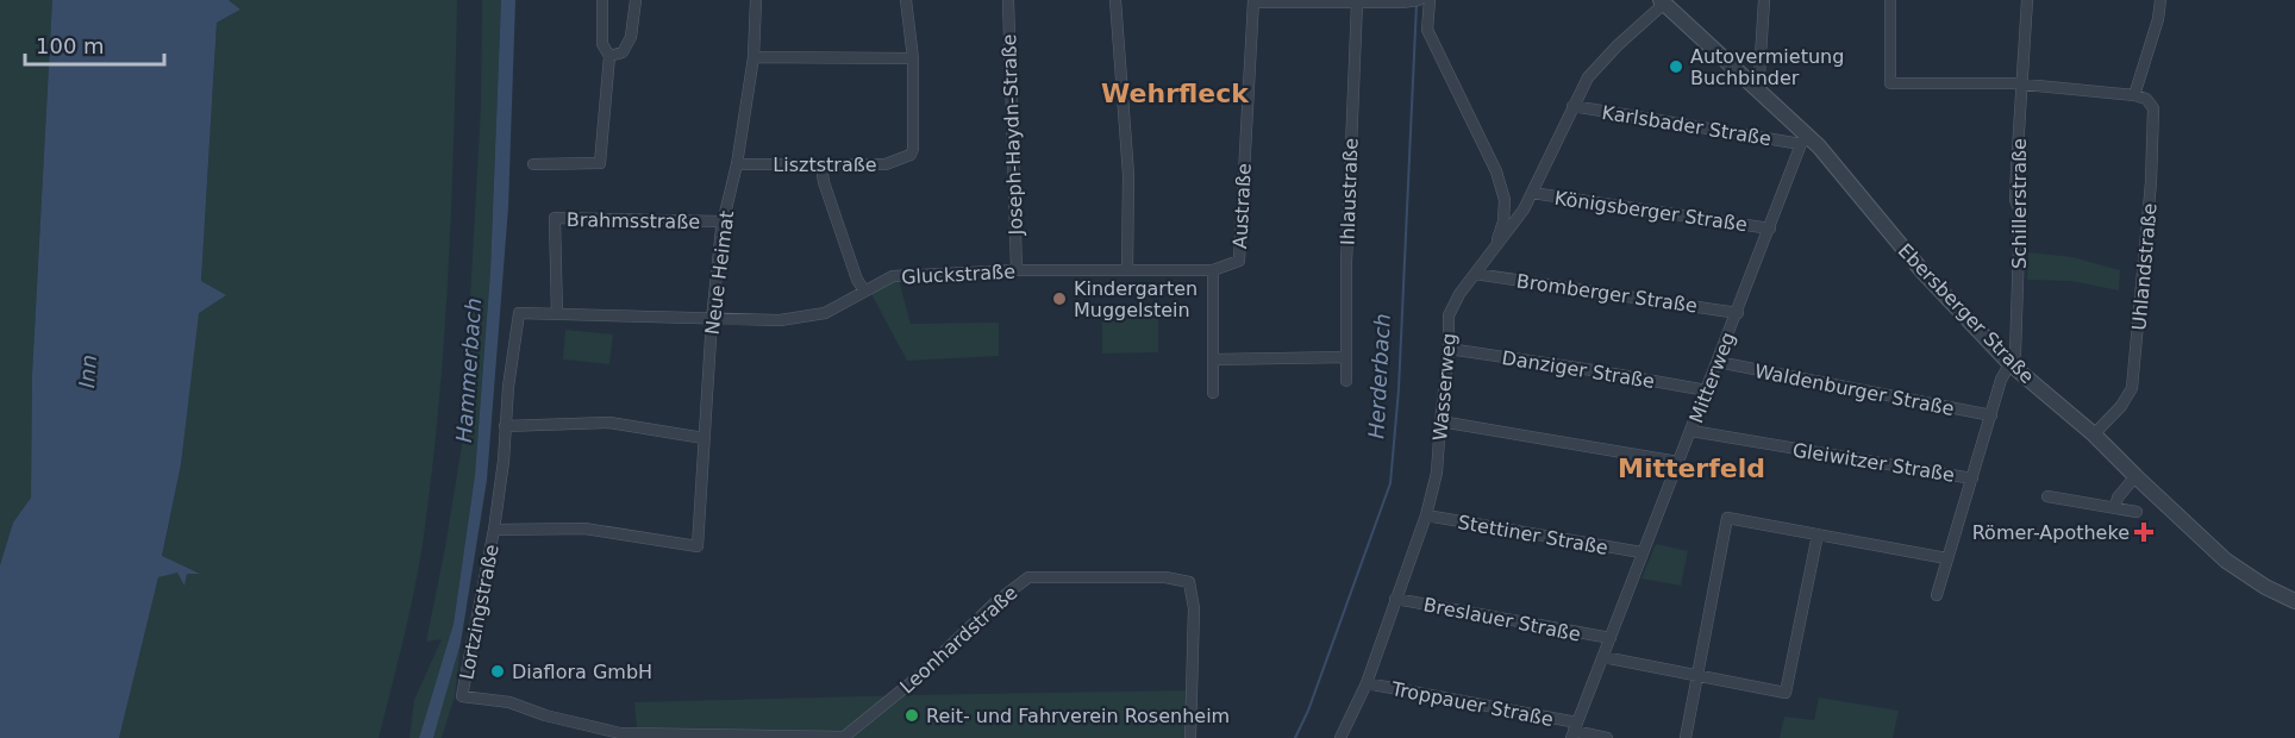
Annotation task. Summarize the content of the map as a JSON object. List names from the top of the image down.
{
  "streets": {
    "street": [
      "Karlsbader Straße",
      "Joseph-Haydn-Straße",
      "Lisztstraße",
      "Ihlaustraße",
      "Schillerstraße",
      "Austraße",
      "Königsberger Straße",
      "Brahmsstraße",
      "Uhlandstraße",
      "Neue Heimat",
      "Gluckstraße",
      "Bromberger Straße",
      "Ebersberger Straße",
      "Danziger Straße",
      "Mitterweg",
      "Wasserweg",
      "Waldenburger Straße",
      "Gleiwitzer Straße",
      "Stettiner Straße",
      "Lortzingstraße",
      "Breslauer Straße",
      "Leonhardstraße",
      "Troppauer Straße"
    ]
  },
  "crossings": [
    ["Karlsbader Straße", "Ebersberger Straße"],
    ["Karlsbader Straße", "Mitterweg"],
    ["Karlsbader Straße", "Wasserweg"],
    ["Joseph-Haydn-Straße", "Gluckstraße"],
    ["Lisztstraße", "Neue Heimat"],
    ["Schillerstraße", "Ebersberger Straße"],
    ["Schillerstraße", "Waldenburger Straße"],
    ["Schillerstraße", "Gleiwitzer Straße"],
    ["Austraße", "Gluckstraße"],
    ["Königsberger Straße", "Mitterweg"],
    ["Königsberger Straße", "Wasserweg"],
    ["Brahmsstraße", "Neue Heimat"],
    ["Brahmsstraße", "Gluckstraße"],
    ["Uhlandstraße", "Ebersberger Straße"],
    ["Neue Heimat", "Gluckstraße"],
    ["Neue Heimat", "Lortzingstraße"],
    ["Gluckstraße", "Lortzingstraße"],
    ["Bromberger Straße", "Mitterweg"],
    ["Bromberger Straße", "Wasserweg"],
    ["Ebersberger Straße", "Mitterweg"],
    ["Ebersberger Straße", "Wasserweg"],
    ["Danziger Straße", "Mitterweg"],
    ["Danziger Straße", "Wasserweg"],
    ["Mitterweg", "Waldenburger Straße"],
    ["Mitterweg", "Gleiwitzer Straße"],
    ["Mitterweg", "Stettiner Straße"],
    ["Mitterweg", "Breslauer Straße"],
    ["Mitterweg", "Troppauer Straße"],
    ["Wasserweg", "Stettiner Straße"],
    ["Wasserweg", "Breslauer Straße"],
    ["Wasserweg", "Troppauer Straße"],
    ["Lortzingstraße", "Leonhardstraße"]
  ],
  "districts": ["Wehrfleck", "Mitterfeld"],
  "water": ["Hammerbach", "Inn", "Herderbach"],
  "places": {
    "other": [
      "Autovermietung Buchbinder",
      "Kindergarten Muggelstein",
      "Diaflora GmbH",
      "Reit- und Fahrverein Rosenheim"
    ],
    "health": ["Römer-Apotheke"]
  },
  "scale_bar": "100 m"
}
